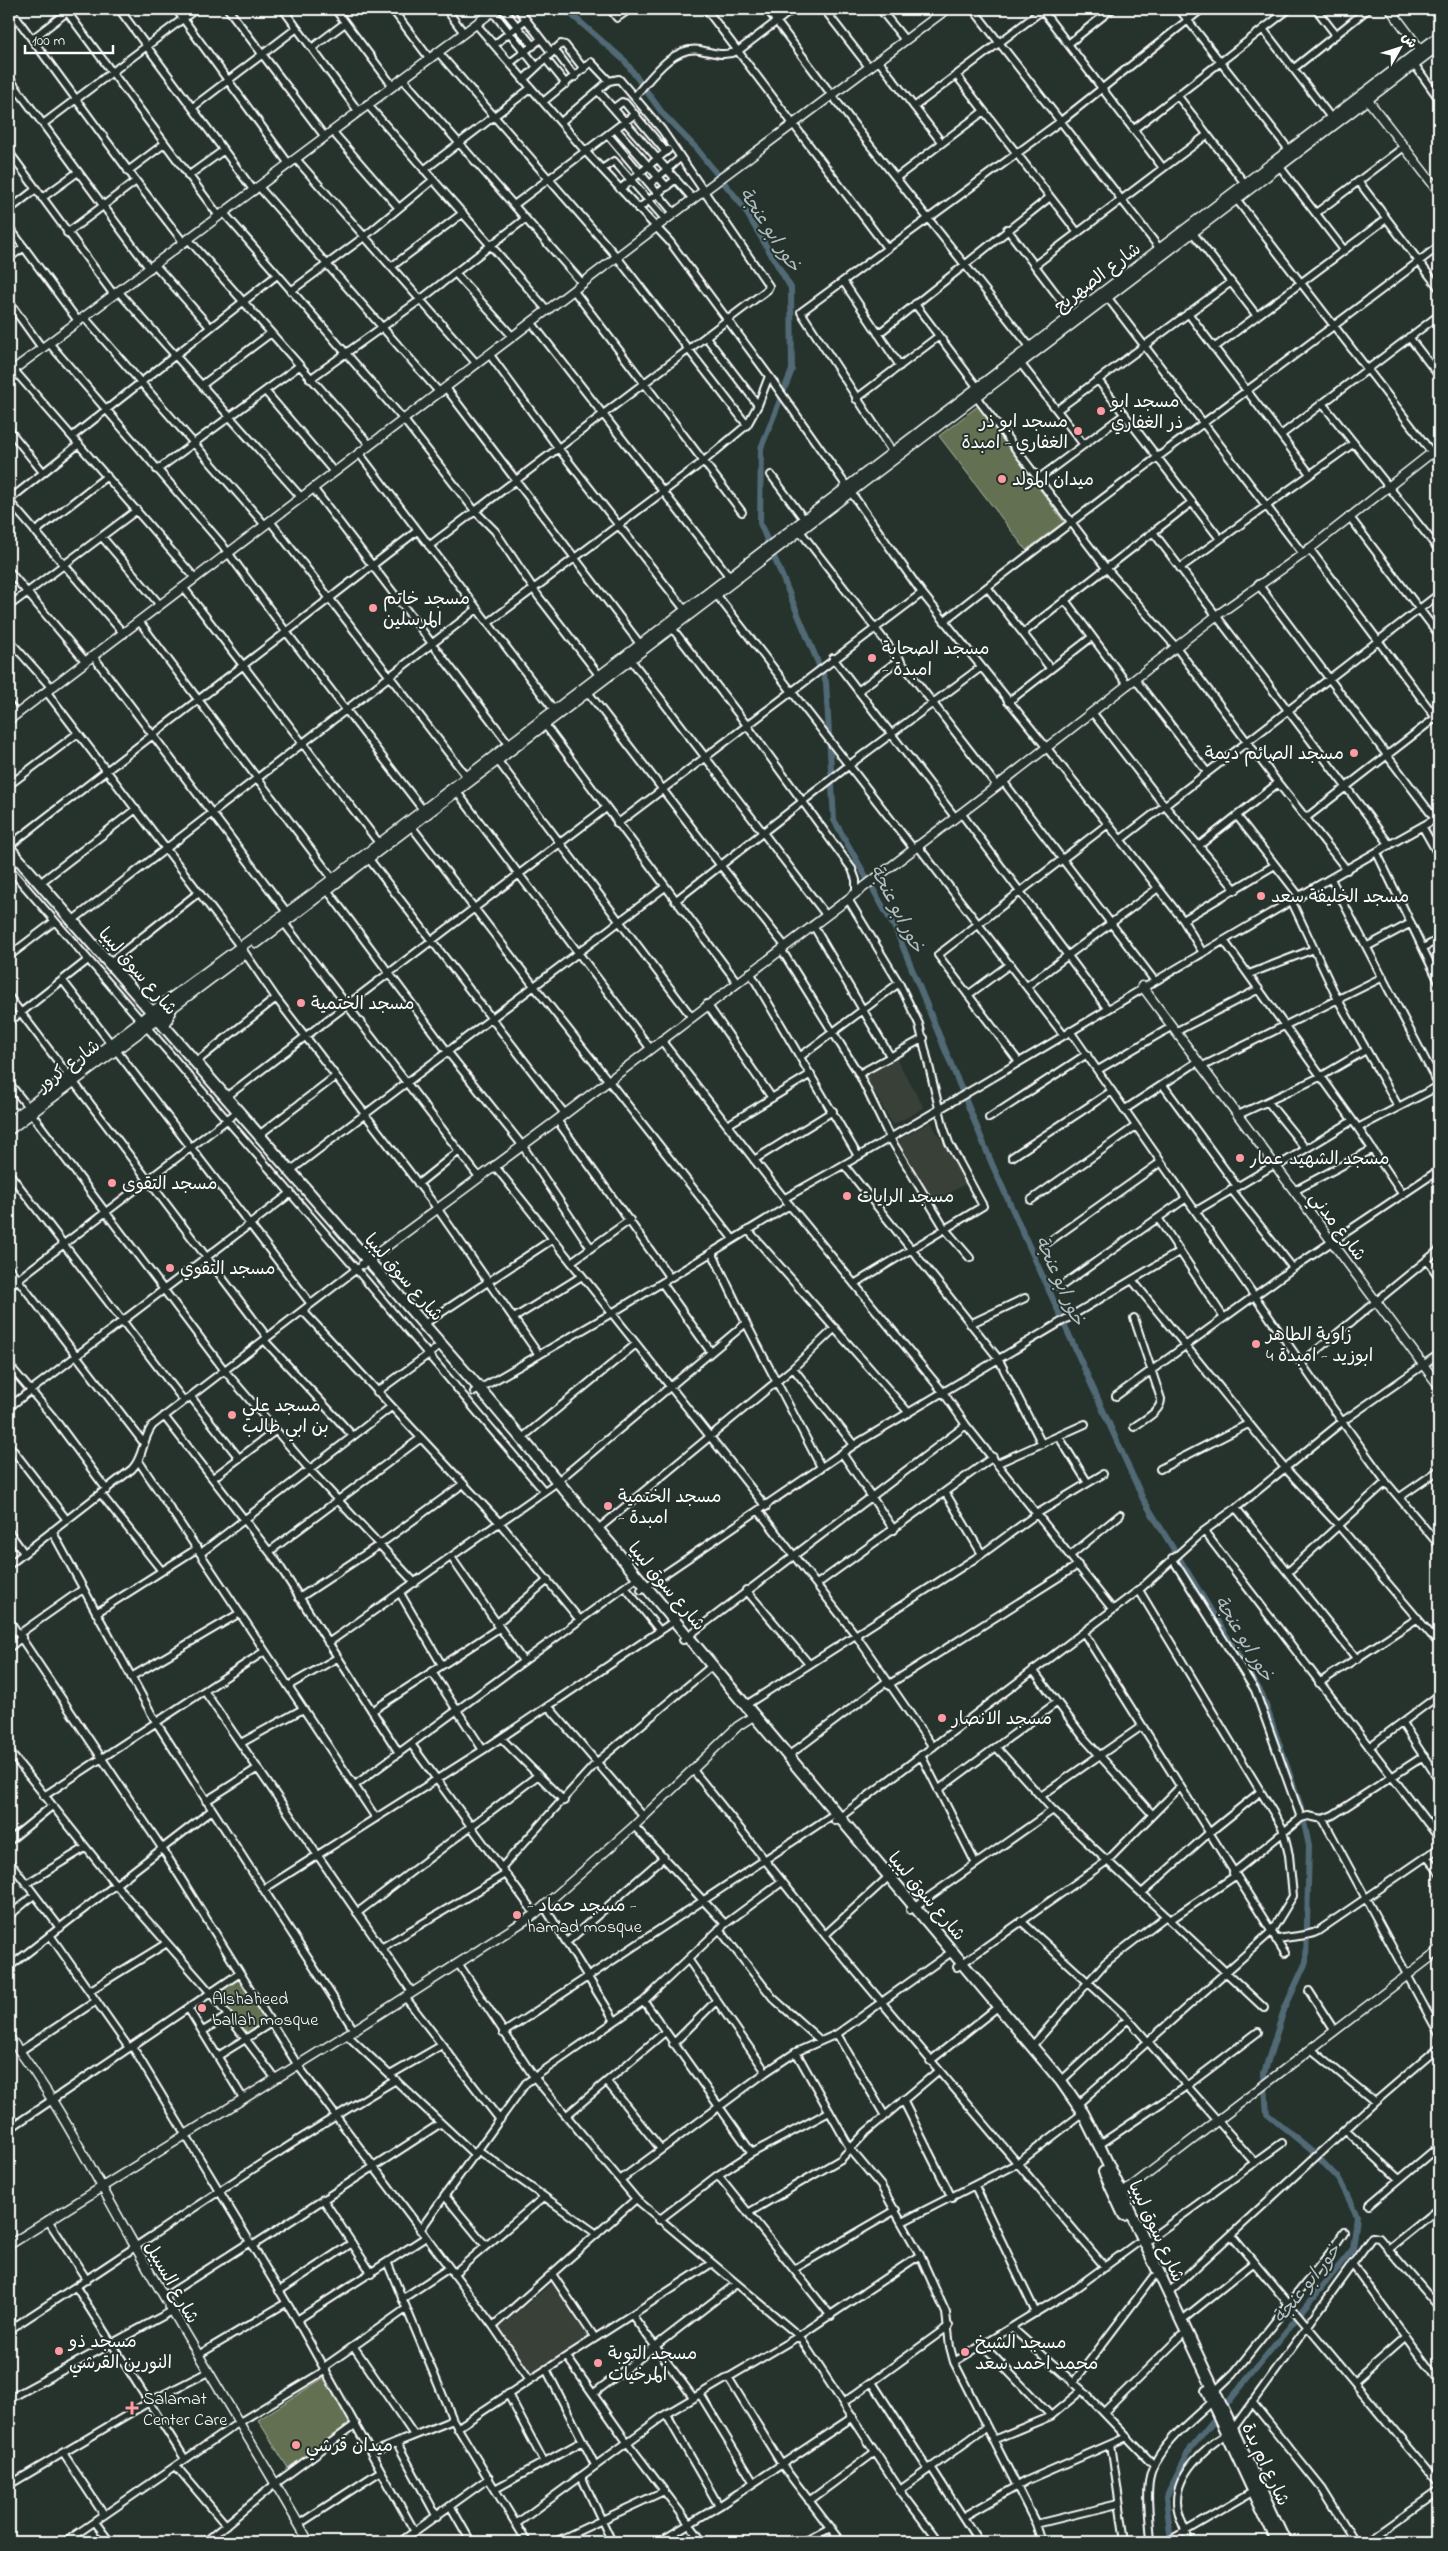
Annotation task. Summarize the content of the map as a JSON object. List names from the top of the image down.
{
  "streets": {
    "main road": [
      "شارع الصهريج",
      "شارع سوق ليبيا",
      "شارع كرور",
      "شارع ام بدة"
    ],
    "street": ["شارع مدني", "شارع السبيل"]
  },
  "crossings": [
    ["شارع سوق ليبيا", "شارع كرور"],
    ["شارع سوق ليبيا", "شارع ام بدة"]
  ],
  "water": ["خور ابو عنجة"],
  "places": {
    "other": [
      "مسجد ابو ذر الغفاري",
      "مسجد ابو ذر الغفاري - امبدة",
      "ميدان المولد",
      "مسجد خاتم المرسلين",
      "مسجد الصحابة - امبدة",
      "مسجد الصائم ديمة",
      "مسجد الخليفة سعد",
      "مسجد الختمية",
      "مسجد الشهيد عمار",
      "مسجد التقوى",
      "مسجد الرايات",
      "مسجد التقوي",
      "زاوية الطاهر ابوزيد - امبدة 4",
      "مسجد علي بن ابي طالب",
      "مسجد الختمية - امبدة",
      "مسجد الانصار",
      "- مسجد حماد - hamad mosque",
      "Alshaheed ballah mosque",
      "مسجد ذو النورين القرشي",
      "مسجد الشيخ محمد احمد سعد",
      "مسجد التوبة المرخيات",
      "ميدان قرشي"
    ],
    "health": ["Salamat Center Care"]
  },
  "scale_bar": "100 m",
  "north": "top right"
}
